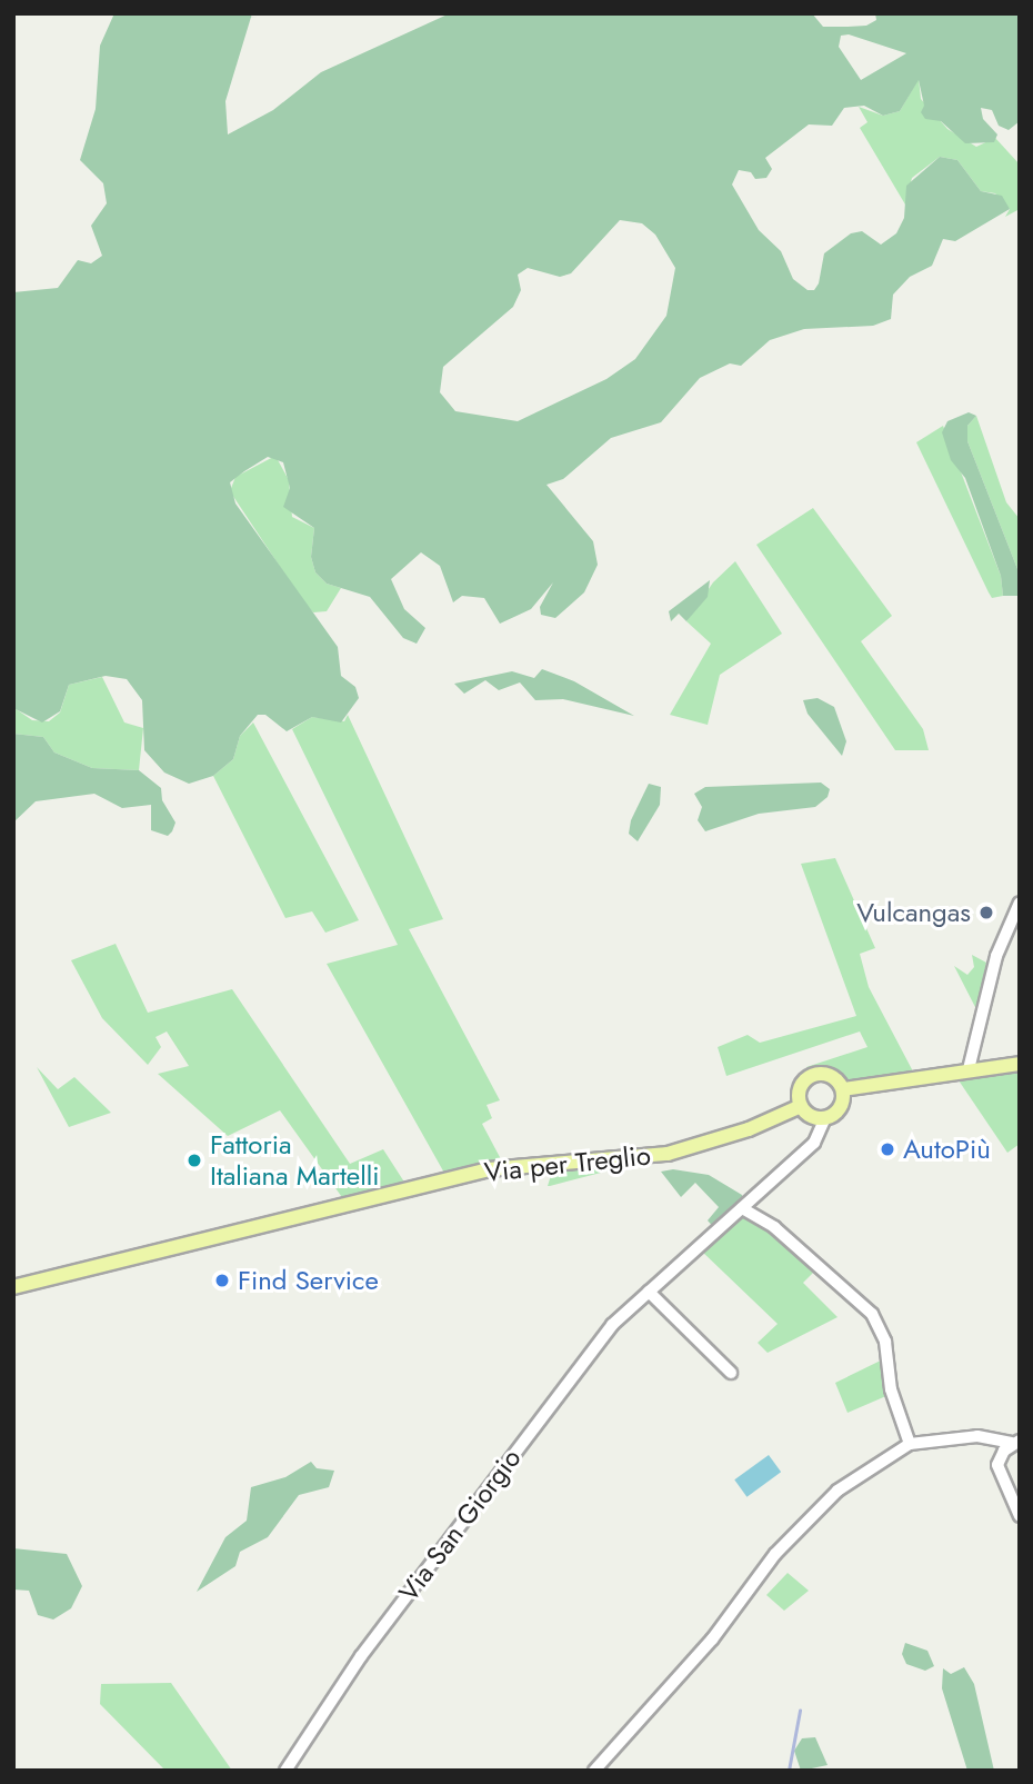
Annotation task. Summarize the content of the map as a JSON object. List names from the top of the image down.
{
  "streets": {
    "main road": ["Via per Treglio"],
    "street": ["Via San Giorgio"]
  },
  "crossings": [
    ["Via per Treglio", "Via San Giorgio"]
  ],
  "places": [
    "Vulcangas",
    "AutoPiù",
    "Fattoria Italiana Martelli",
    "Find Service"
  ]
}
